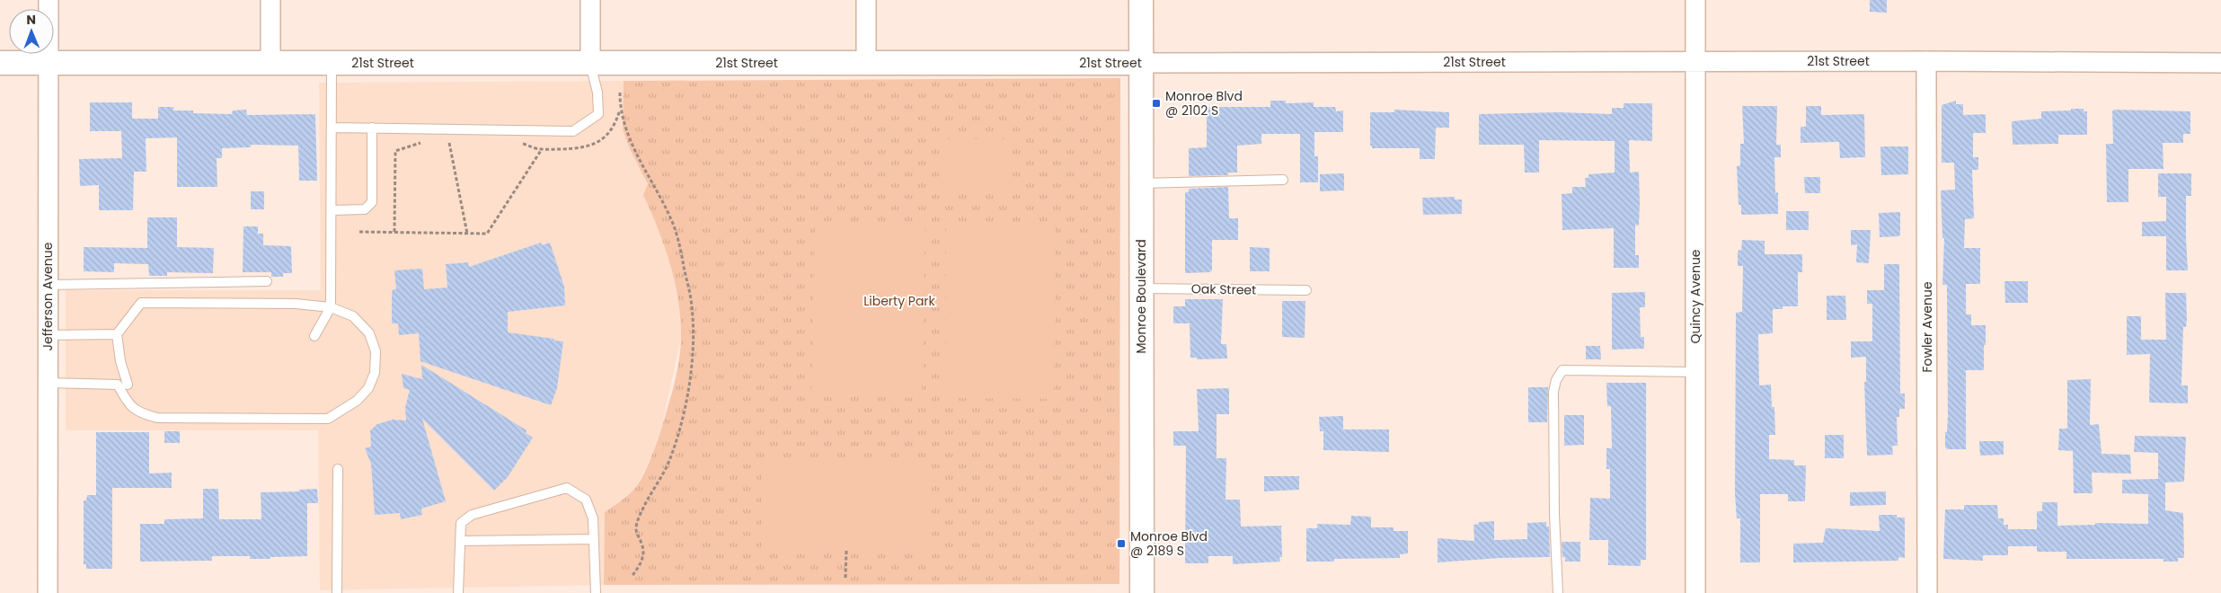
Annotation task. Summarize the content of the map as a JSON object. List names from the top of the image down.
{
  "streets": {
    "street": [
      "21st Street",
      "Jefferson Avenue",
      "Monroe Boulevard",
      "Quincy Avenue",
      "Fowler Avenue"
    ],
    "lane": ["Oak Street"]
  },
  "crossings": [
    ["21st Street", "Jefferson Avenue"],
    ["21st Street", "Monroe Boulevard"],
    ["21st Street", "Quincy Avenue"],
    ["21st Street", "Fowler Avenue"],
    ["Oak Street", "Monroe Boulevard"]
  ],
  "parks": ["Liberty Park"],
  "places": {
    "transit": ["Monroe Blvd @ 2102 S", "Monroe Blvd @ 2189 S"]
  },
  "north": "top"
}
